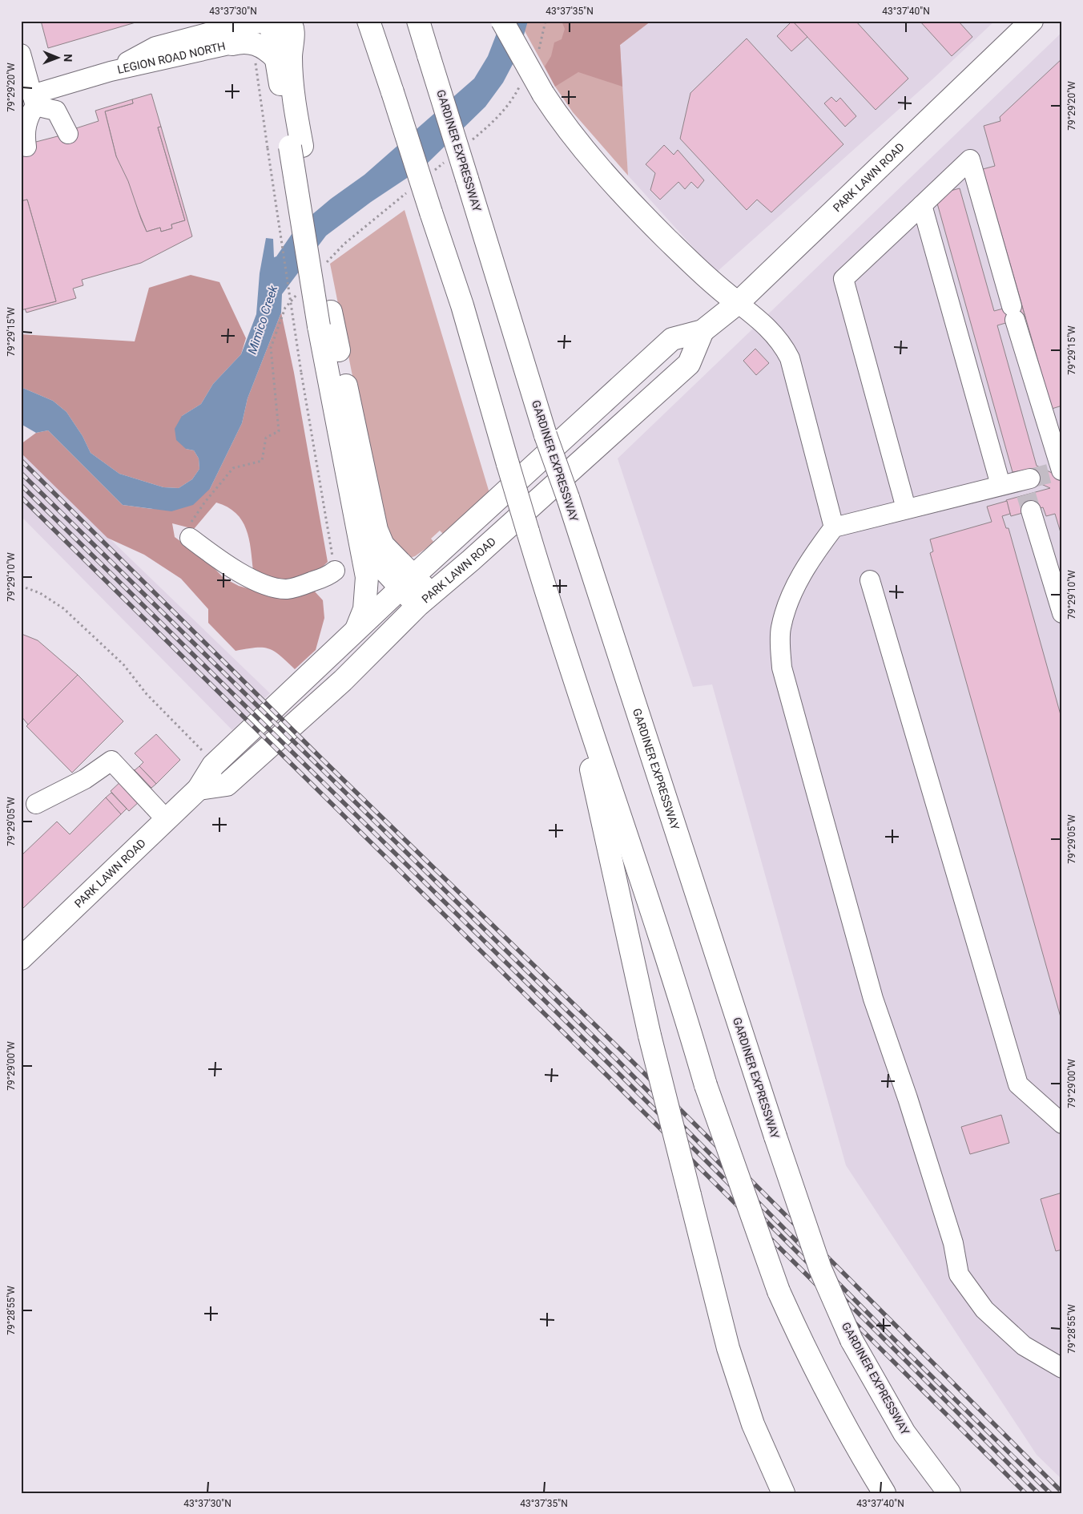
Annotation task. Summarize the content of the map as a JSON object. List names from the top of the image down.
{
  "streets": {
    "main road": ["GARDINER EXPRESSWAY", "PARK LAWN ROAD"],
    "street": ["LEGION ROAD NORTH"]
  },
  "water": ["Mimico Creek"],
  "north": "right",
  "coordinates": [
    "43°37'30\"N",
    "43°37'35\"N",
    "43°37'40\"N",
    "79°29'20\"W",
    "79°29'15\"W",
    "79°29'10\"W",
    "79°29'05\"W",
    "79°29'00\"W",
    "79°28'55\"W"
  ]
}
